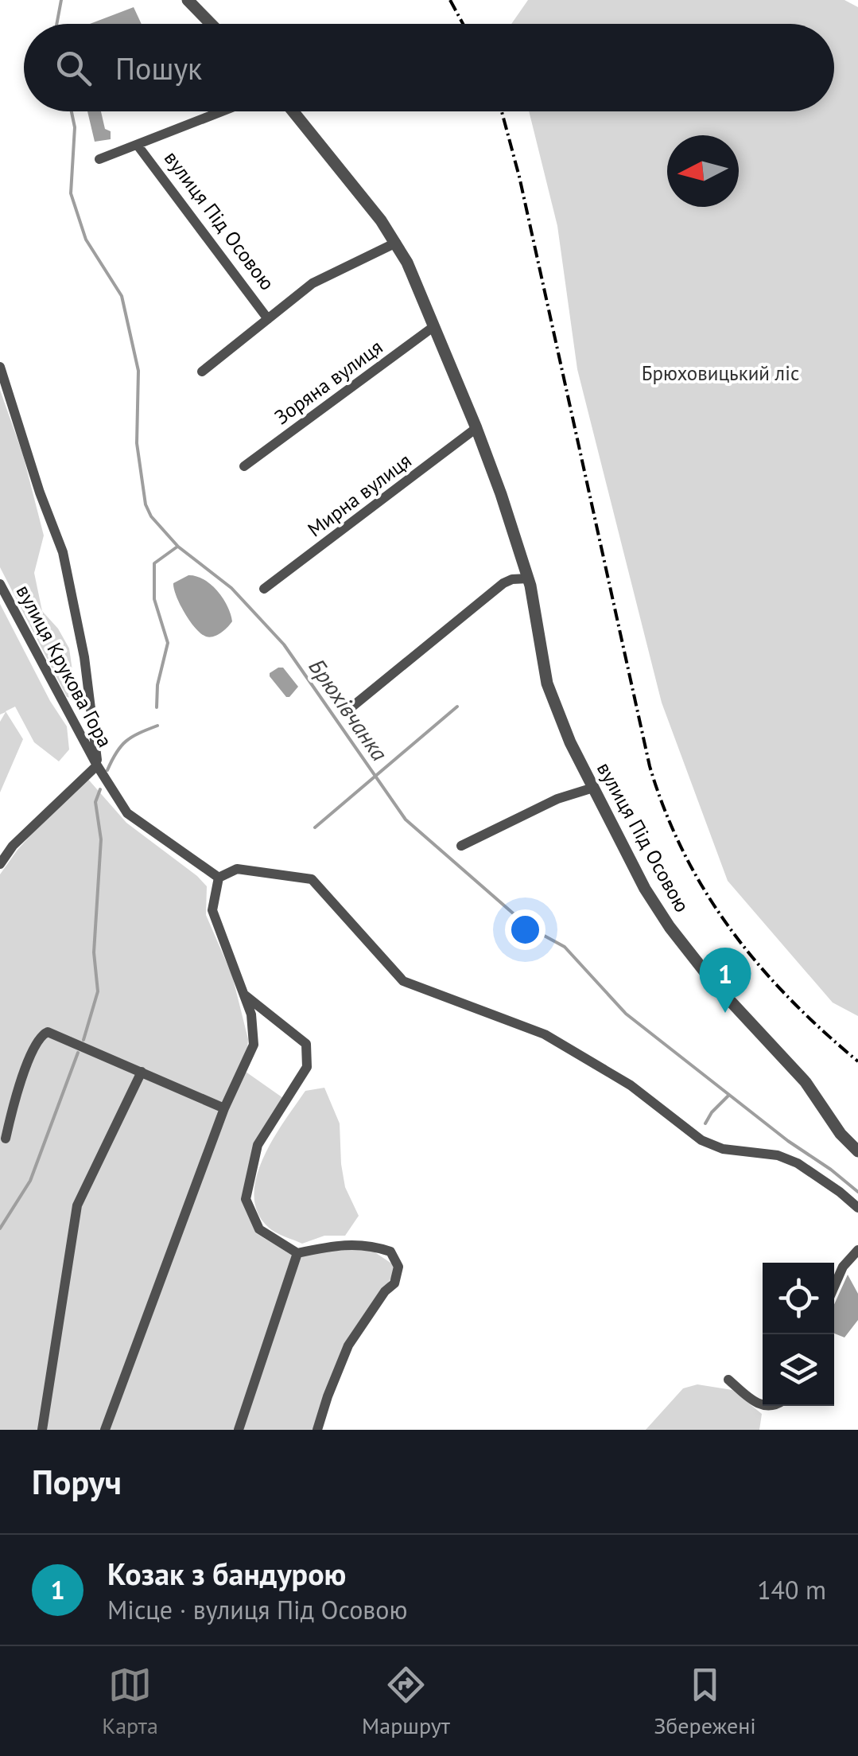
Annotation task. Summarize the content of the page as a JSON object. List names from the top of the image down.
{
  "streets": {
    "street": [
      "вулиця Під Осовою",
      "Зоряна вулиця",
      "Мирна вулиця",
      "вулиця Крукова Гора"
    ]
  },
  "crossings": [
    ["вулиця Під Осовою", "Зоряна вулиця"],
    ["вулиця Під Осовою", "Мирна вулиця"]
  ],
  "water": ["Брюхівчанка"],
  "parks": ["Брюховицький ліс"],
  "north": "left",
  "page": {
    "search": "Пошук",
    "pins": "1",
    "heading": "Поруч",
    "list": [
      {
        "mark": "1",
        "name": "Козак з бандурою",
        "note": "Місце · вулиця Під Осовою",
        "value": "140 m"
      }
    ],
    "nav": ["Карта", "Маршрут", "Збережені"]
  }
}
